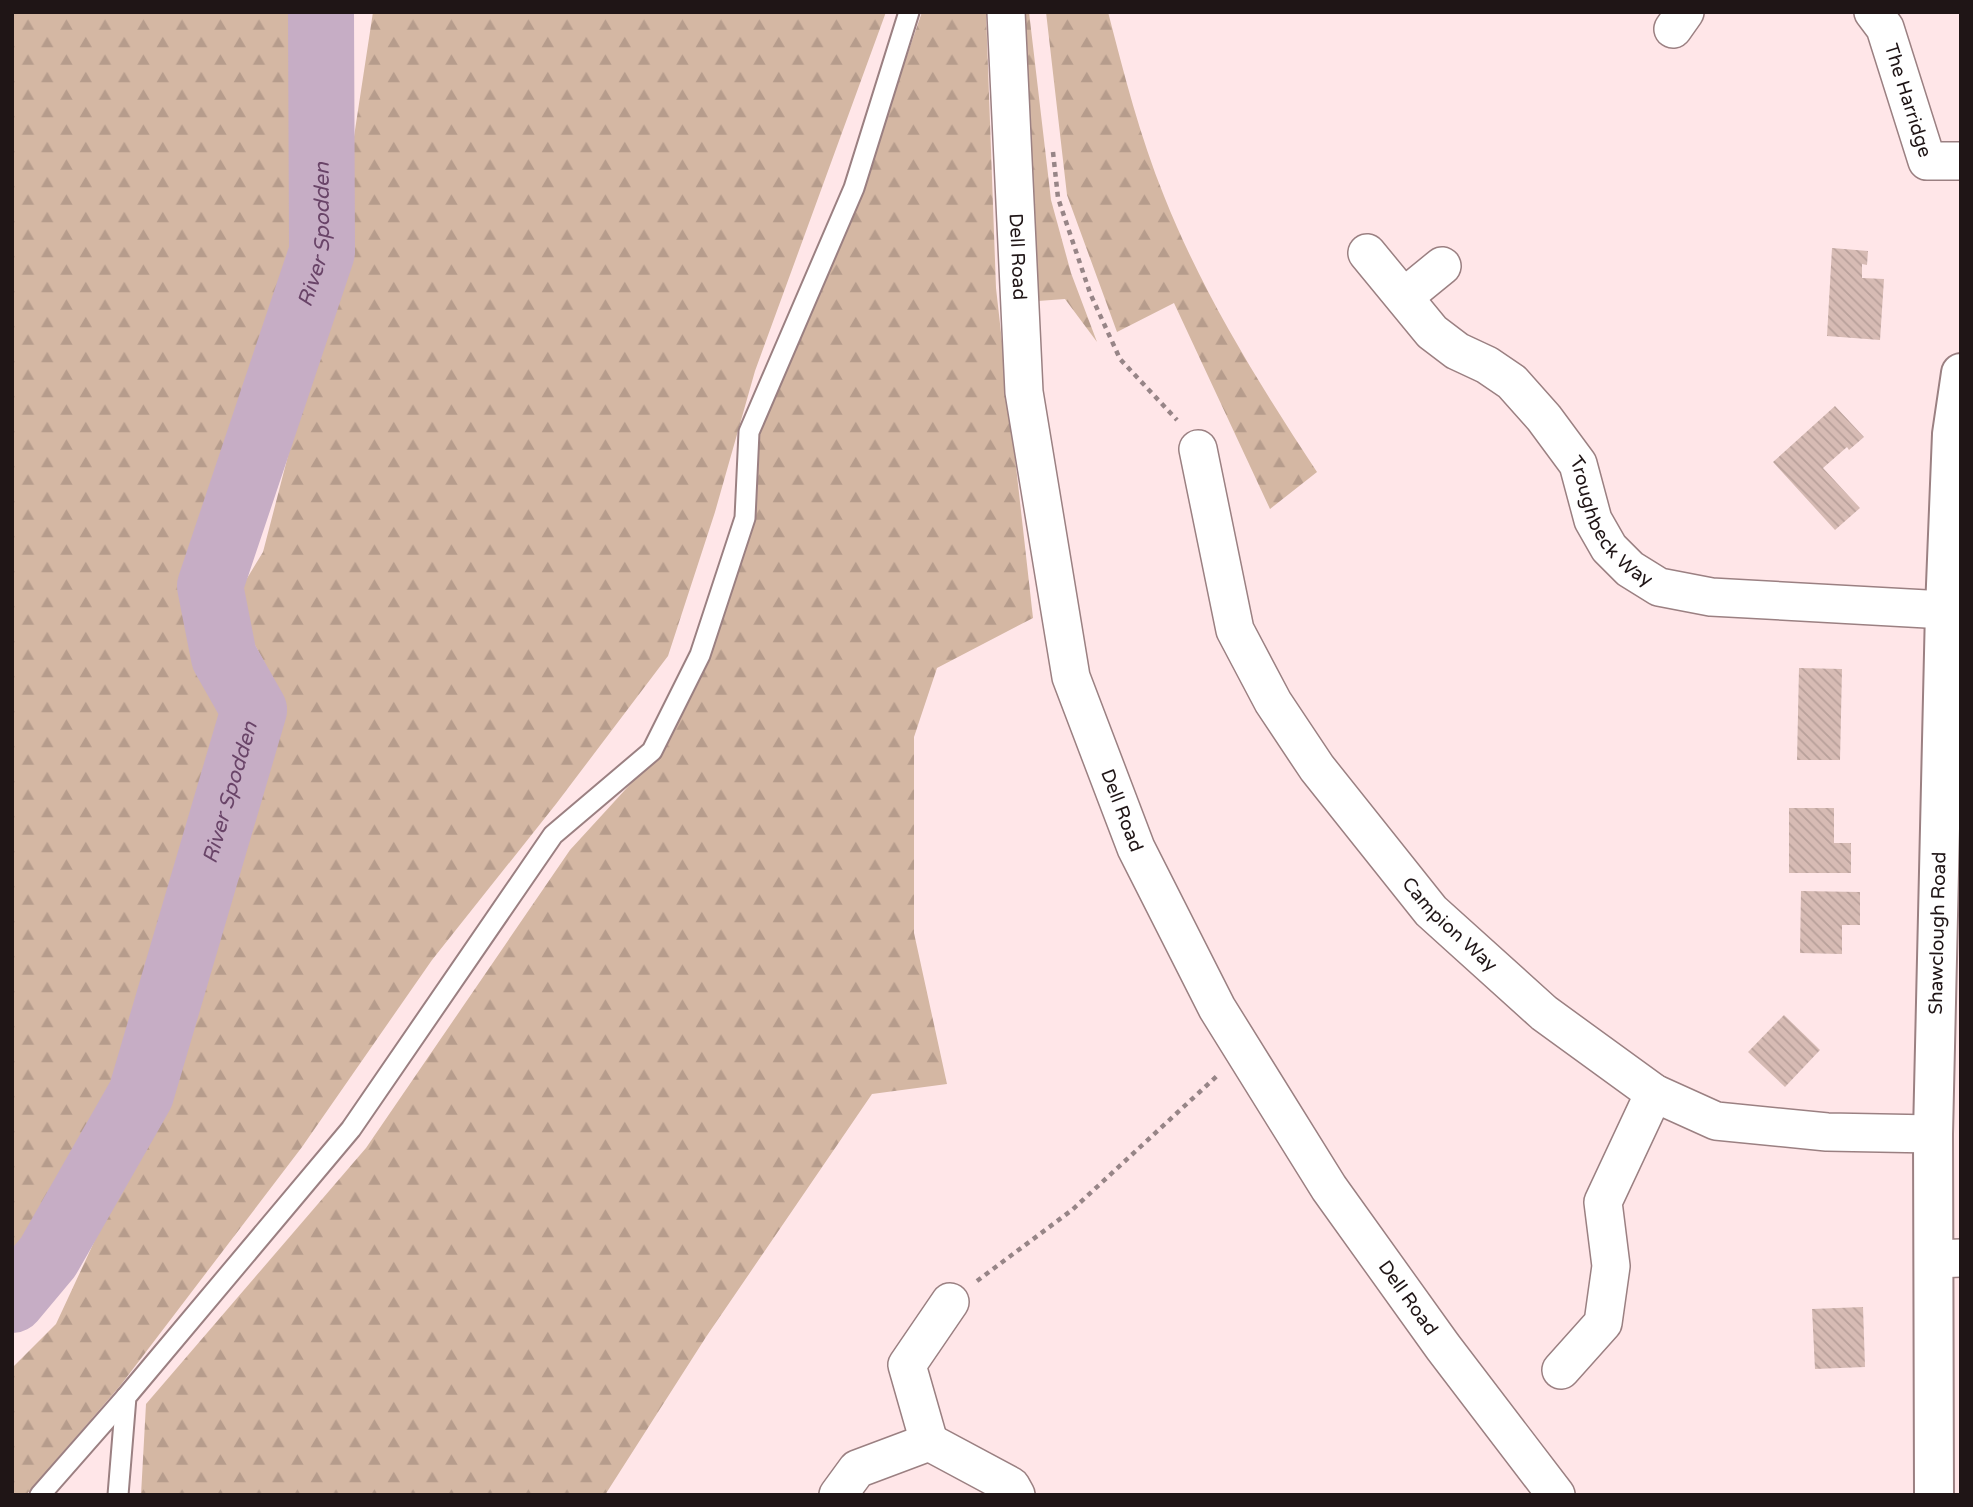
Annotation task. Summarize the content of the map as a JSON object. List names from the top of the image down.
{
  "streets": {
    "main road": ["Shawclough Road"],
    "street": [
      "The Harridge",
      "Dell Road",
      "Troughbeck Way",
      "Campion Way"
    ]
  },
  "crossings": [
    ["Troughbeck Way", "Shawclough Road"],
    ["Campion Way", "Shawclough Road"]
  ],
  "water": ["River Spodden"]
}
